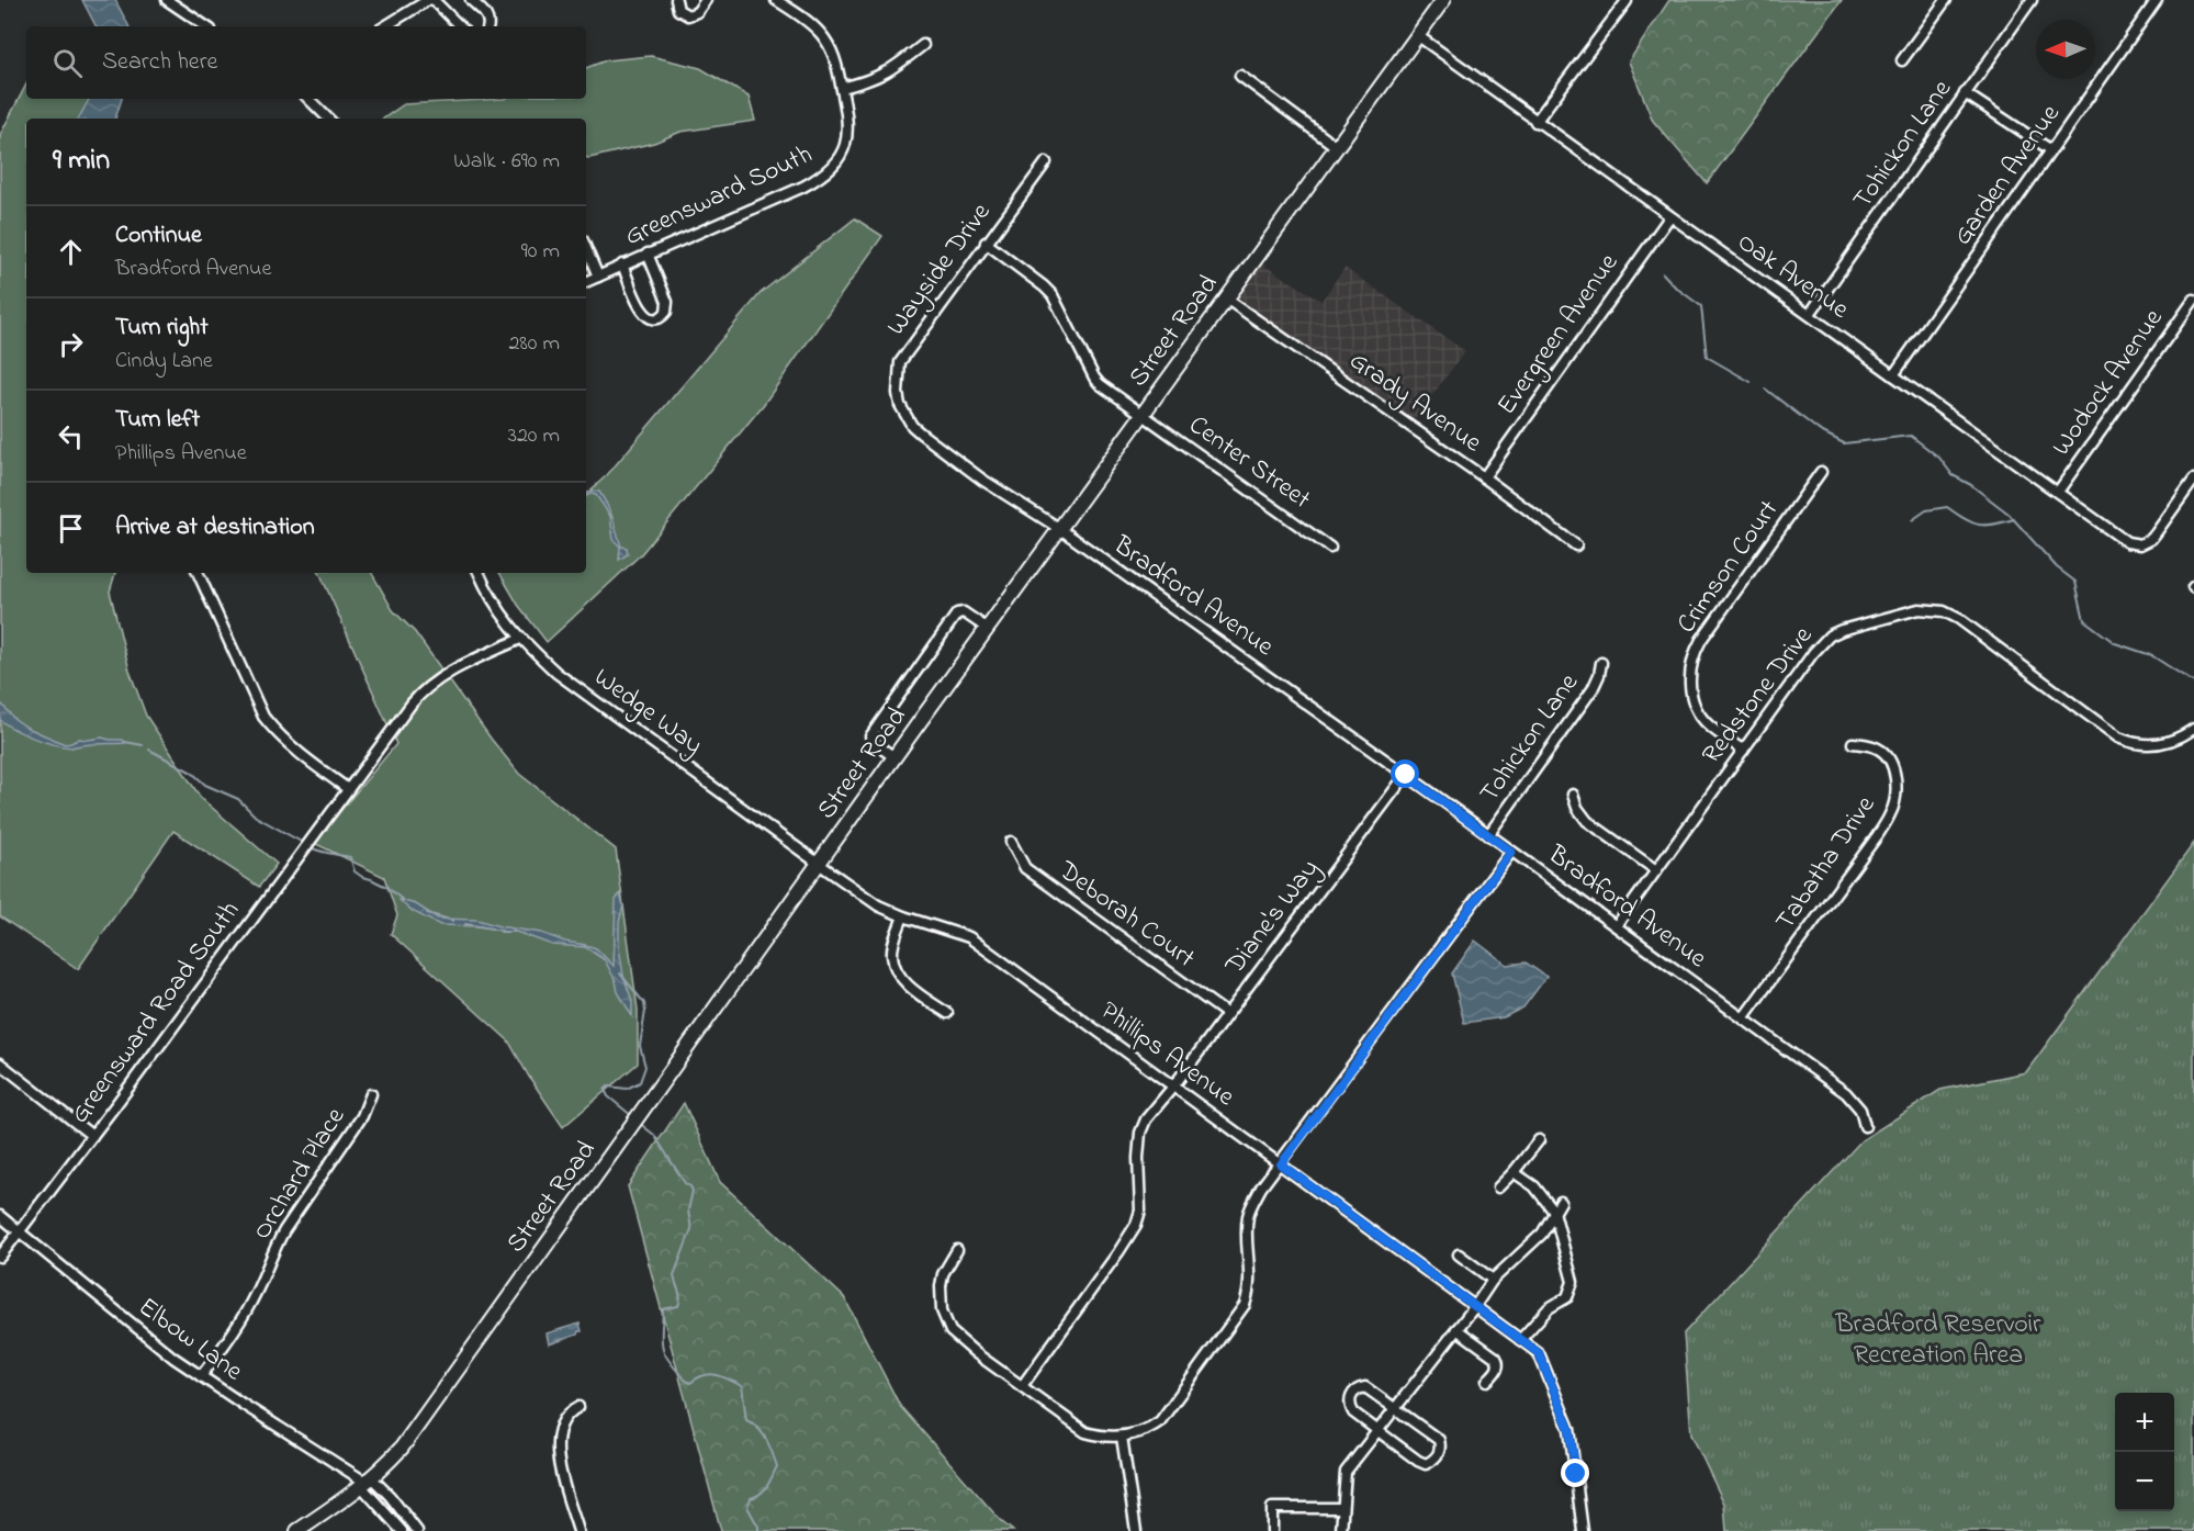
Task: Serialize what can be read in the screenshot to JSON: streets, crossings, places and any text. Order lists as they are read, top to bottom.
{
  "streets": {
    "main road": ["Street Road"],
    "street": [
      "Tohickon Lane",
      "Garden Avenue",
      "Greensward South",
      "Wayside Drive",
      "Oak Avenue",
      "Evergreen Avenue",
      "Wodock Avenue",
      "Grady Avenue",
      "Center Street",
      "Crimson Court",
      "Bradford Avenue",
      "Redstone Drive",
      "Wedge Way",
      "Tabatha Drive",
      "Deborah Court",
      "Diane's Way",
      "Greensward Road South",
      "Phillips Avenue",
      "Orchard Place",
      "Elbow Lane"
    ]
  },
  "crossings": [
    ["Tohickon Lane", "Oak Avenue"],
    ["Tohickon Lane", "Bradford Avenue"],
    ["Garden Avenue", "Oak Avenue"],
    ["Wayside Drive", "Street Road"],
    ["Wayside Drive", "Center Street"],
    ["Wayside Drive", "Bradford Avenue"],
    ["Oak Avenue", "Street Road"],
    ["Oak Avenue", "Evergreen Avenue"],
    ["Oak Avenue", "Wodock Avenue"],
    ["Street Road", "Grady Avenue"],
    ["Street Road", "Center Street"],
    ["Street Road", "Bradford Avenue"],
    ["Street Road", "Wedge Way"],
    ["Street Road", "Phillips Avenue"],
    ["Street Road", "Elbow Lane"],
    ["Evergreen Avenue", "Grady Avenue"],
    ["Crimson Court", "Redstone Drive"],
    ["Bradford Avenue", "Redstone Drive"],
    ["Bradford Avenue", "Tabatha Drive"],
    ["Bradford Avenue", "Diane's Way"],
    ["Wedge Way", "Greensward Road South"],
    ["Wedge Way", "Phillips Avenue"],
    ["Deborah Court", "Diane's Way"],
    ["Diane's Way", "Phillips Avenue"],
    ["Greensward Road South", "Elbow Lane"],
    ["Orchard Place", "Elbow Lane"]
  ],
  "parks": ["Bradford Reservoir Recreation Area"],
  "north": "left",
  "page": {
    "search": "Search here",
    "heading": ["9 min", "Walk · 690 m"],
    "list": [
      ["Continue", "Bradford Avenue", "90 m"],
      ["Turn right", "Cindy Lane", "280 m"],
      ["Turn left", "Phillips Avenue", "320 m"],
      "Arrive at destination"
    ],
    "map_buttons": ["+", "−"]
  }
}
